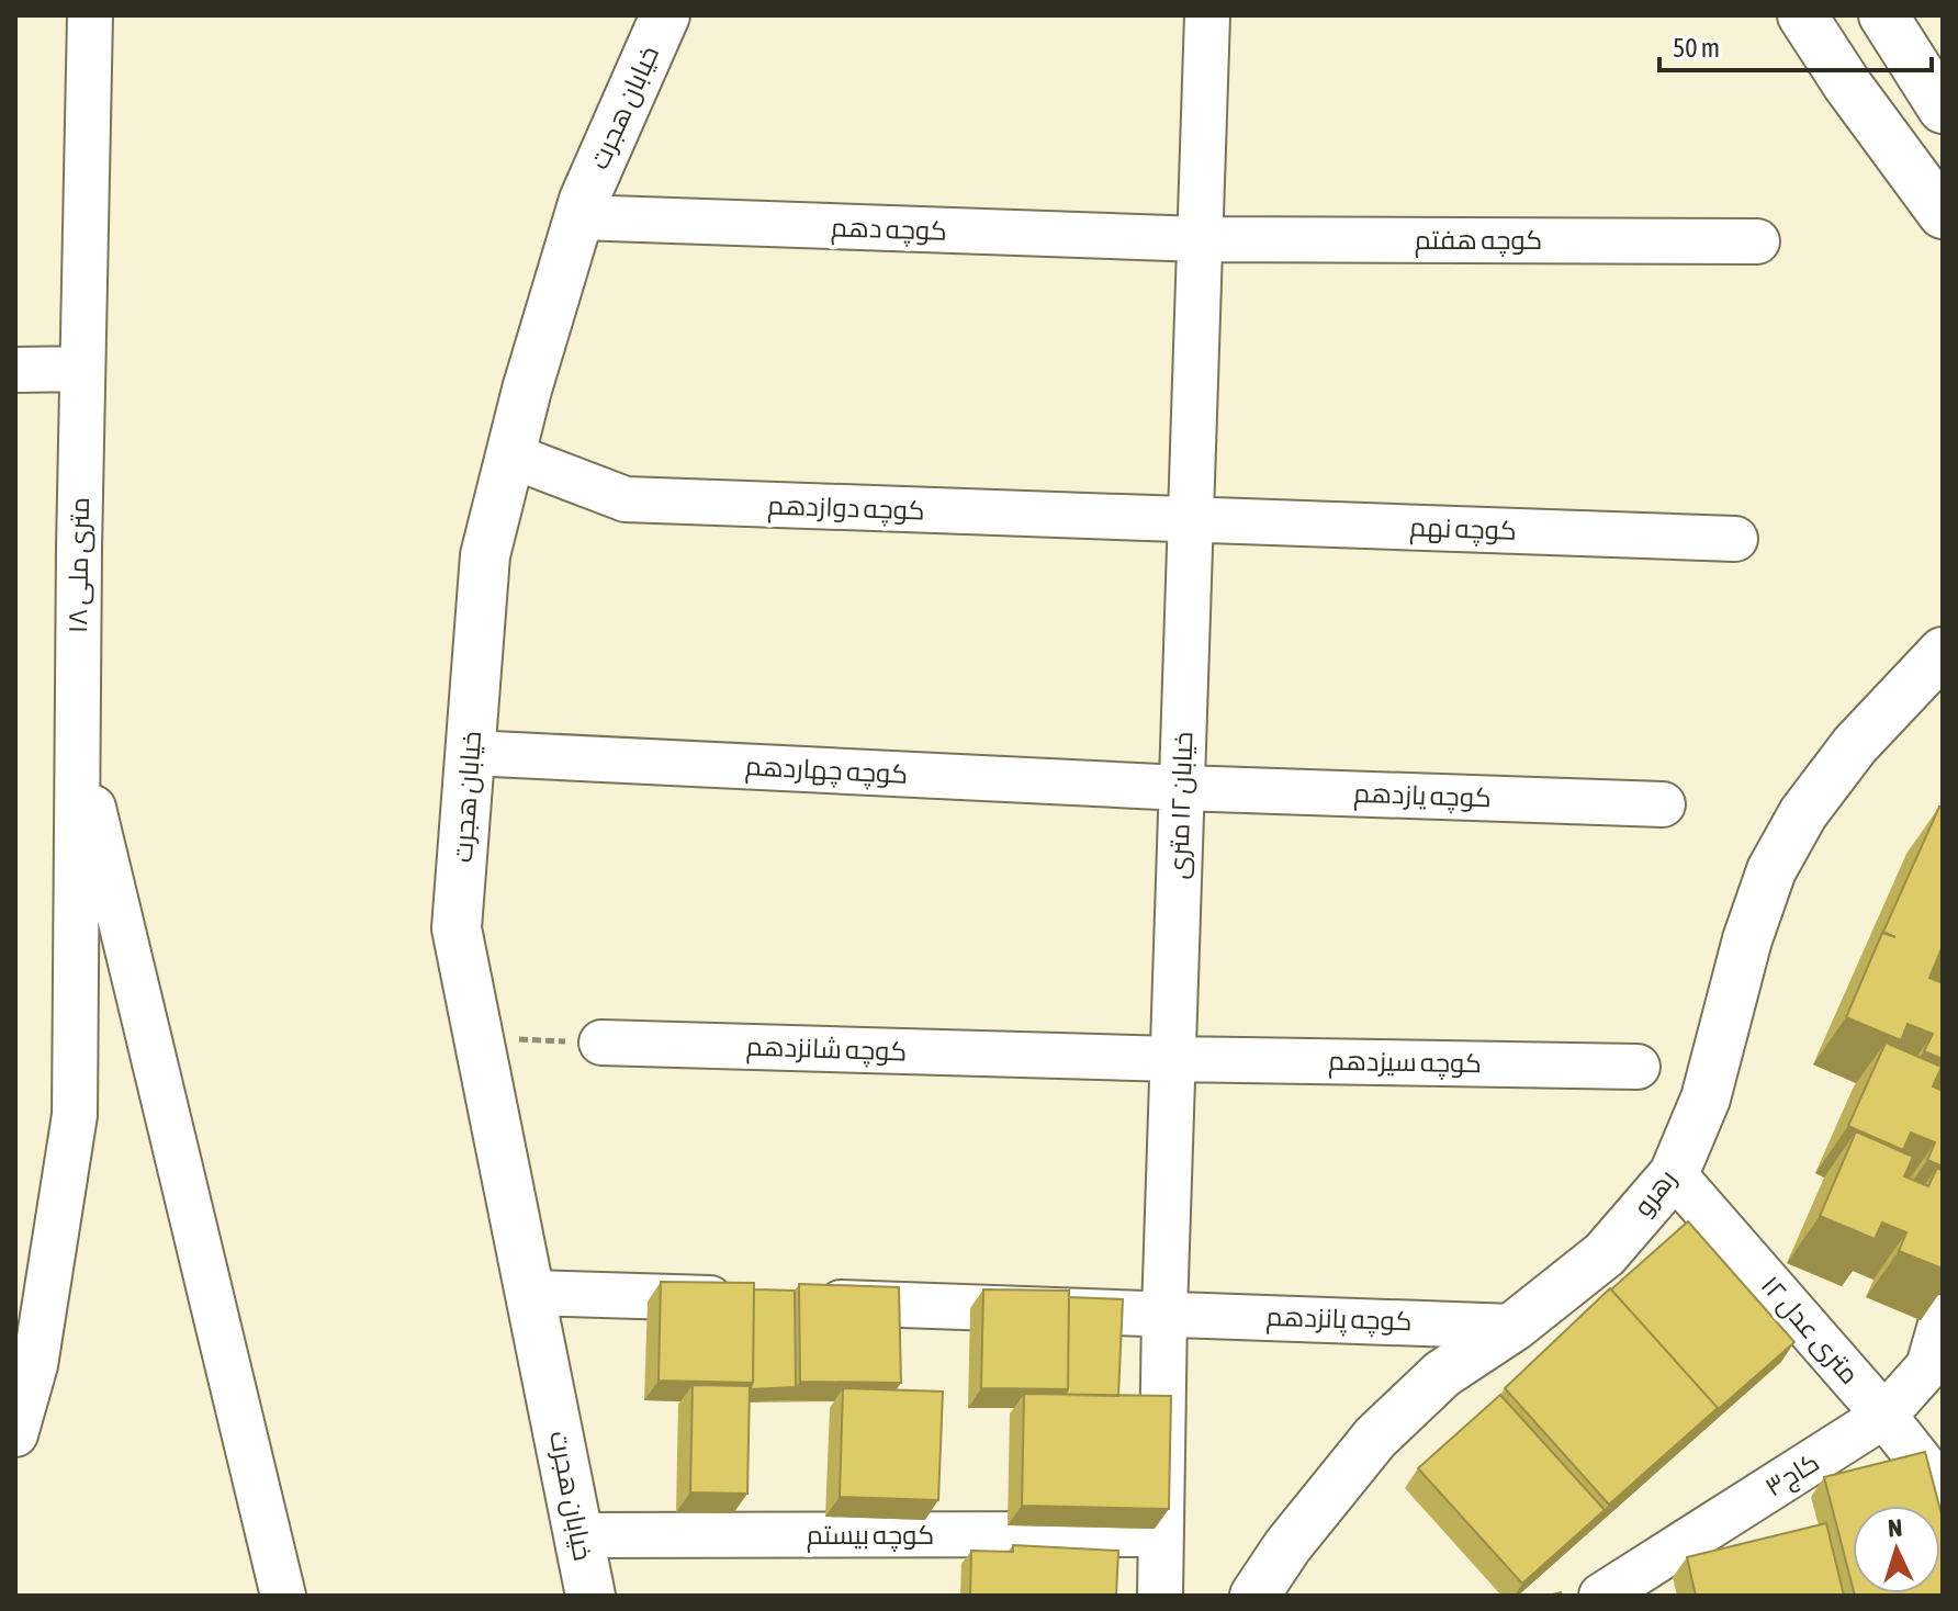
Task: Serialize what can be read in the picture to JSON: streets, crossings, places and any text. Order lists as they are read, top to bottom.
{
  "streets": {
    "street": [
      "خیابان هجرت",
      "کوچه دهم",
      "کوچه هفتم",
      "کوچه دوازدهم",
      "کوچه نهم",
      "۱۸ متری ملی",
      "کوچه چهاردهم",
      "کوچه یازدهم",
      "خیابان ۱۲ متری",
      "کوچه شانزدهم",
      "کوچه سیزدهم",
      "رهرو",
      "کوچه پانزدهم",
      "۱۲ متری عدل",
      "کاج۳",
      "کوچه بیستم"
    ]
  },
  "crossings": [
    ["خیابان هجرت", "کوچه دهم"],
    ["خیابان هجرت", "کوچه دوازدهم"],
    ["خیابان هجرت", "کوچه چهاردهم"],
    ["خیابان هجرت", "کوچه بیستم"],
    ["کوچه دهم", "کوچه هفتم"],
    ["کوچه دهم", "خیابان ۱۲ متری"],
    ["کوچه هفتم", "خیابان ۱۲ متری"],
    ["کوچه دوازدهم", "کوچه نهم"],
    ["کوچه دوازدهم", "خیابان ۱۲ متری"],
    ["کوچه نهم", "خیابان ۱۲ متری"],
    ["کوچه چهاردهم", "کوچه یازدهم"],
    ["کوچه چهاردهم", "خیابان ۱۲ متری"],
    ["کوچه یازدهم", "خیابان ۱۲ متری"],
    ["خیابان ۱۲ متری", "کوچه شانزدهم"],
    ["خیابان ۱۲ متری", "کوچه سیزدهم"],
    ["خیابان ۱۲ متری", "کوچه پانزدهم"],
    ["خیابان ۱۲ متری", "کوچه بیستم"],
    ["کوچه شانزدهم", "کوچه سیزدهم"],
    ["رهرو", "کوچه پانزدهم"],
    ["رهرو", "۱۲ متری عدل"],
    ["۱۲ متری عدل", "کاج۳"]
  ],
  "scale_bar": "50 m",
  "north": "top"
}
